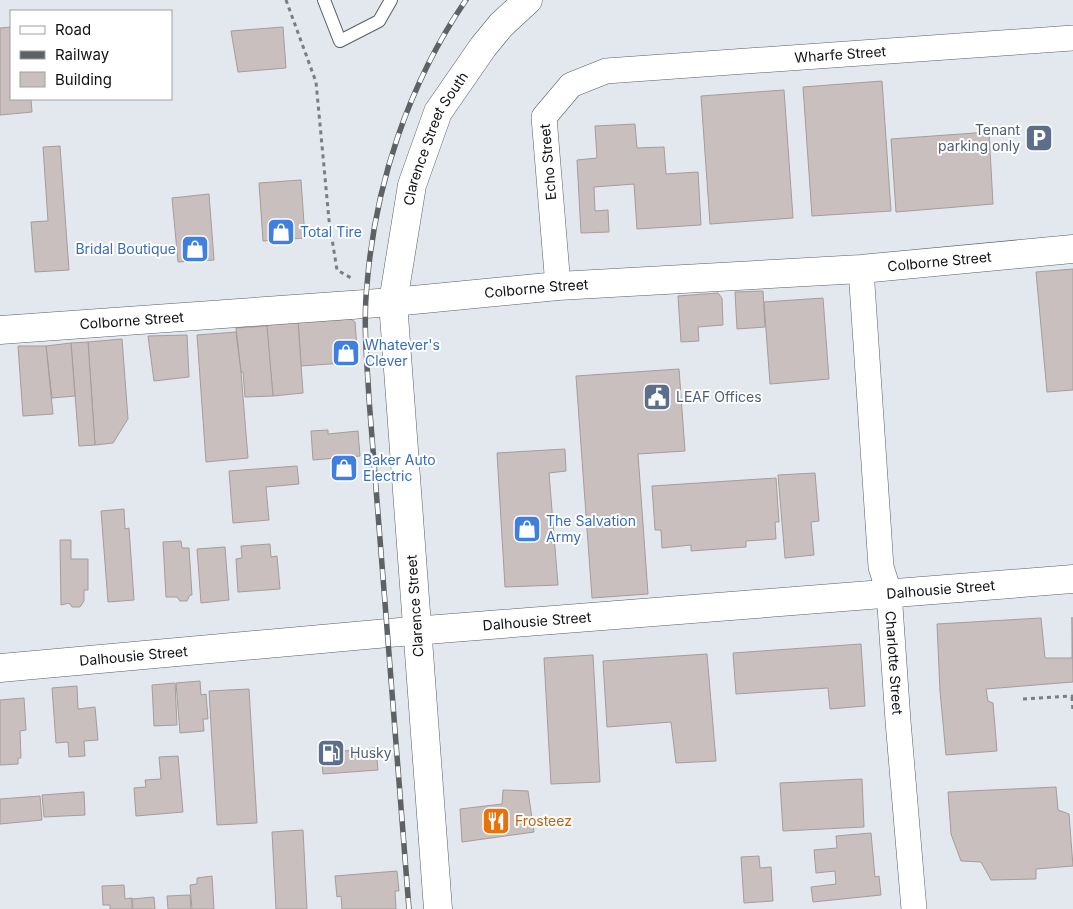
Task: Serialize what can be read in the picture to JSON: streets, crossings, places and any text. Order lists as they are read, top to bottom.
{
  "streets": {
    "main road": [
      "Clarence Street South",
      "Colborne Street",
      "Dalhousie Street",
      "Clarence Street"
    ],
    "street": ["Wharfe Street", "Echo Street", "Charlotte Street"]
  },
  "crossings": [
    ["Wharfe Street", "Echo Street"],
    ["Clarence Street South", "Colborne Street"],
    ["Clarence Street South", "Clarence Street"],
    ["Echo Street", "Colborne Street"],
    ["Colborne Street", "Clarence Street"],
    ["Colborne Street", "Charlotte Street"],
    ["Dalhousie Street", "Clarence Street"],
    ["Dalhousie Street", "Charlotte Street"]
  ],
  "places": {
    "parking": ["Tenant parking only"],
    "shop": [
      "Total Tire",
      "Bridal Boutique",
      "Whatever's Clever",
      "Baker Auto Electric",
      "The Salvation Army"
    ],
    "public building": ["LEAF Offices"],
    "fuel station": ["Husky"],
    "restaurant": ["Frosteez"]
  },
  "legend": ["Road", "Railway", "Building"]
}
